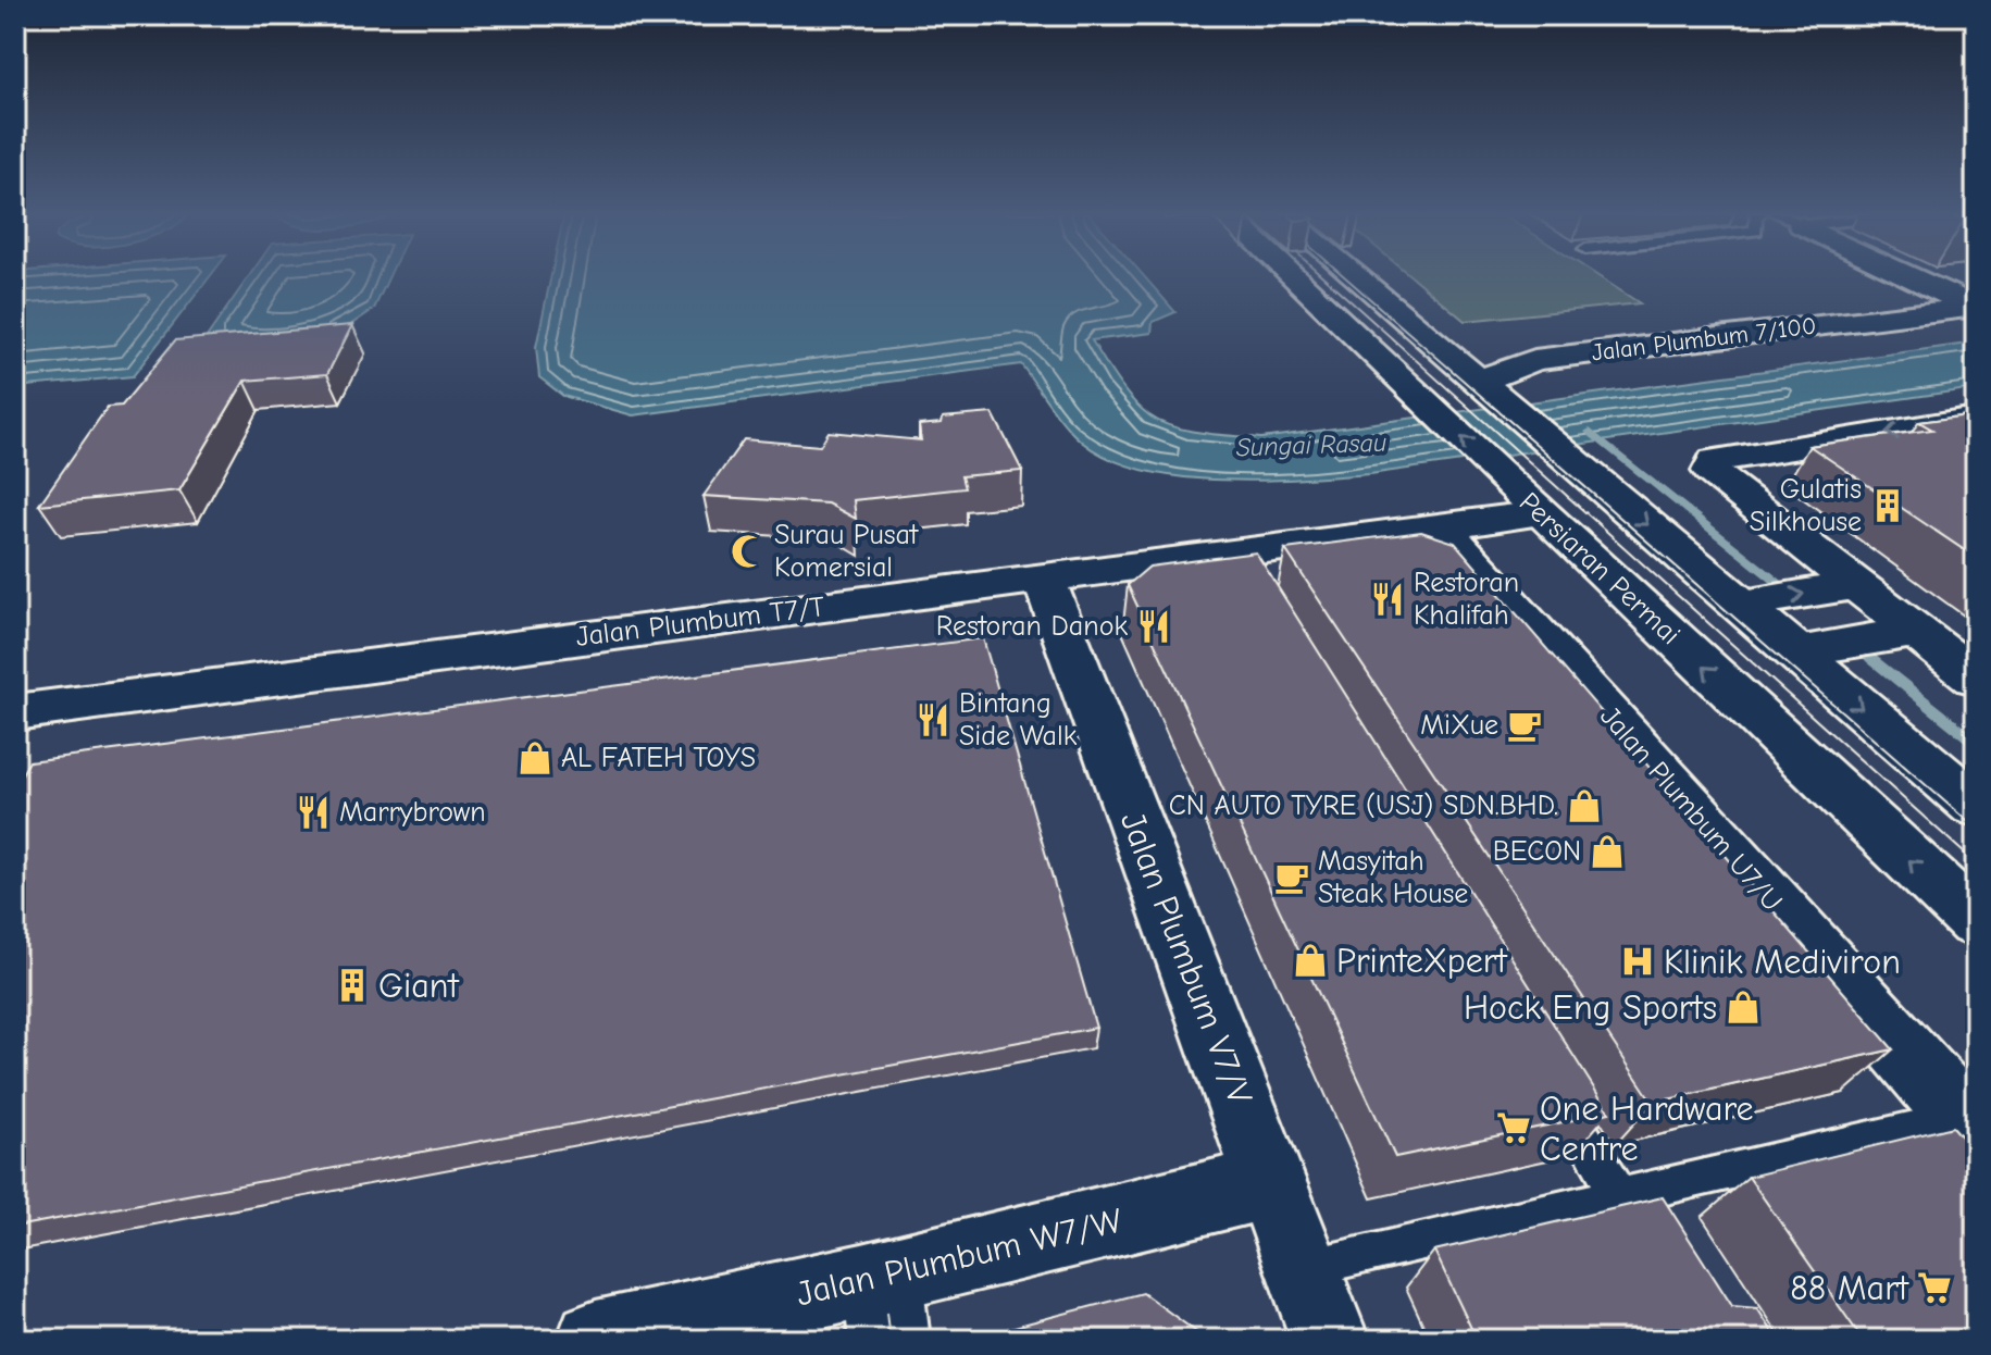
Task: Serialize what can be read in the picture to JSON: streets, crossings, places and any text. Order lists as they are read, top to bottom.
{
  "streets": {
    "street": [
      "Jalan Plumbum 7/100",
      "Persiaran Permai",
      "Jalan Plumbum T7/T",
      "Jalan Plumbum U7/U",
      "Jalan Plumbum V7/V",
      "Jalan Plumbum W7/W"
    ]
  },
  "crossings": [
    ["Persiaran Permai", "Jalan Plumbum T7/T"],
    ["Jalan Plumbum T7/T", "Jalan Plumbum U7/U"],
    ["Jalan Plumbum T7/T", "Jalan Plumbum V7/V"],
    ["Jalan Plumbum V7/V", "Jalan Plumbum W7/W"]
  ],
  "water": ["Sungai Rasau"],
  "places": {
    "building": ["Gulatis Silkhouse", "Giant"],
    "mosque": ["Surau Pusat Komersial"],
    "restaurant": [
      "Restoran Khalifah",
      "Restoran Danok",
      "Bintang Side Walk",
      "Marrybrown"
    ],
    "cafe": ["MiXue", "Masyitah Steak House"],
    "shop": [
      "AL FATEH TOYS",
      "CN AUTO TYRE (USJ) SDN.BHD.",
      "BECON",
      "PrinteXpert",
      "Hock Eng Sports"
    ],
    "hospital": ["Klinik Mediviron"],
    "supermarket": ["One Hardware Centre", "88 Mart"]
  }
}
